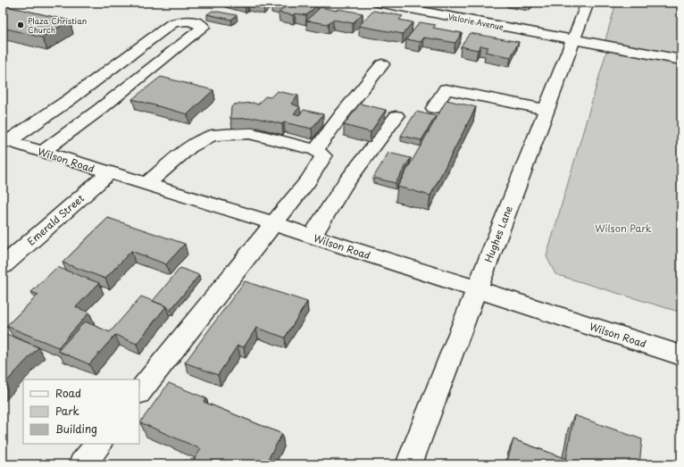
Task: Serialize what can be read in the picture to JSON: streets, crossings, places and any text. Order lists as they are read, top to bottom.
{
  "streets": {
    "street": [
      "Valorie Avenue",
      "Wilson Road",
      "Emerald Street",
      "Hughes Lane"
    ]
  },
  "crossings": [
    ["Valorie Avenue", "Hughes Lane"],
    ["Wilson Road", "Emerald Street"],
    ["Wilson Road", "Hughes Lane"]
  ],
  "parks": ["Wilson Park"],
  "places": ["Plaza Christian Church"],
  "legend": ["Road", "Park", "Building"]
}
